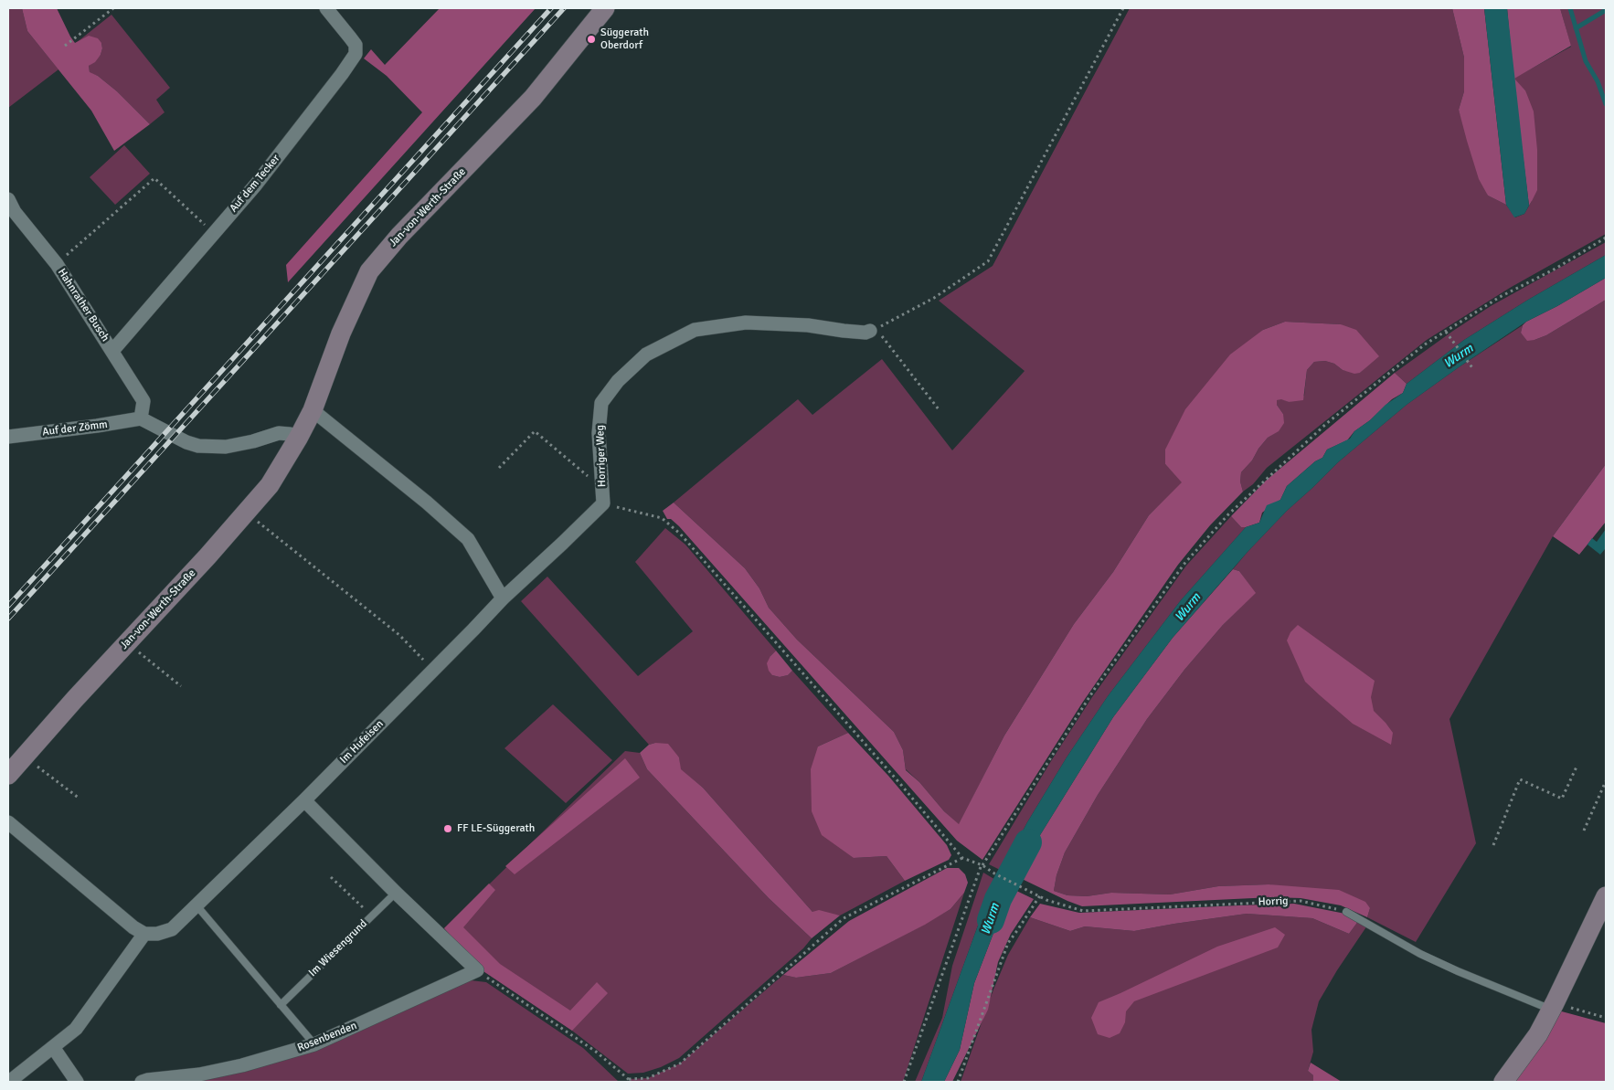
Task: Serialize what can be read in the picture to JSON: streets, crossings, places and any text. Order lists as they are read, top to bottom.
{
  "streets": {
    "main road": ["Jan-von-Werth-Straße"],
    "street": [
      "Auf dem Tecker",
      "Hahnrather Busch",
      "Auf der Zömm",
      "Horriger Weg",
      "Im Hufeisen",
      "Rosenbenden"
    ],
    "lane": ["Im Wiesengrund"],
    "path": ["Horrig"]
  },
  "crossings": [
    ["Auf dem Tecker", "Hahnrather Busch"],
    ["Hahnrather Busch", "Auf der Zömm"],
    ["Horriger Weg", "Im Hufeisen"]
  ],
  "water": ["Wurm"],
  "places": ["Süggerath Oberdorf", "FF LE-Süggerath"]
}
